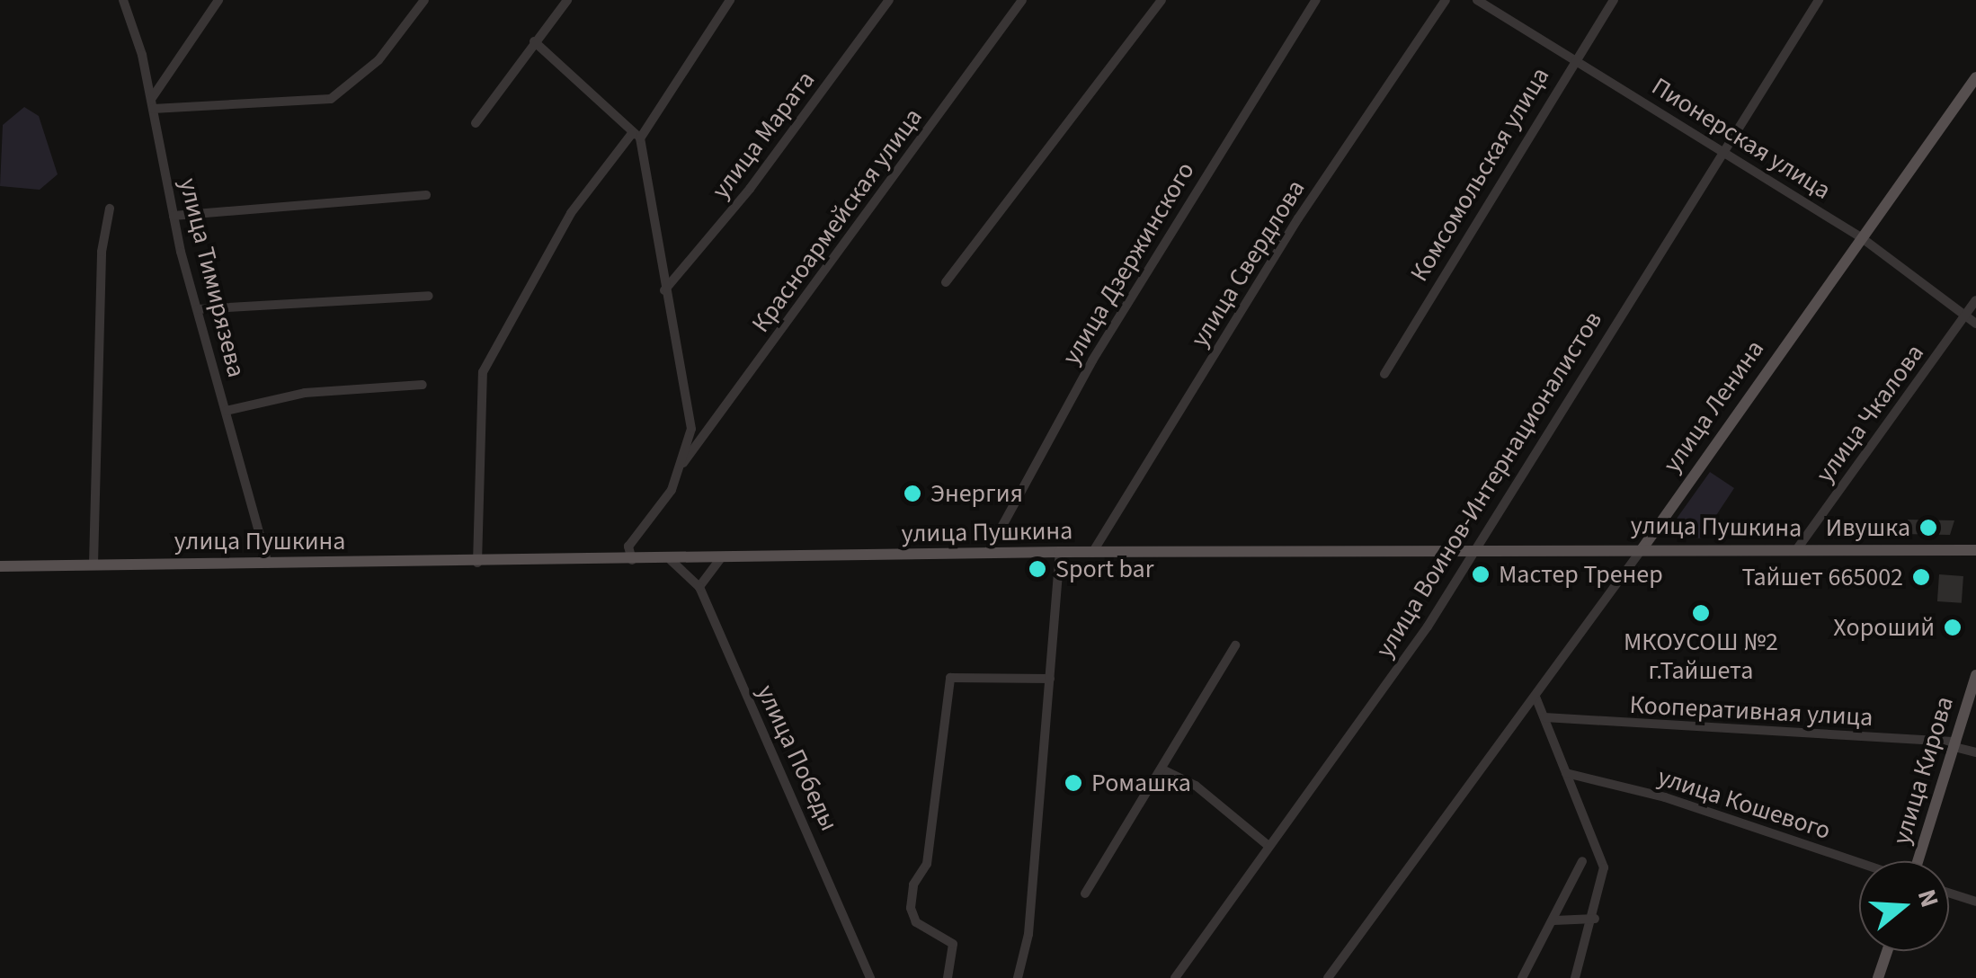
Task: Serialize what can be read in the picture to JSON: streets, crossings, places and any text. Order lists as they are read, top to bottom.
{
  "streets": {
    "main road": ["улица Ленина", "улица Пушкина", "улица Кирова"],
    "street": [
      "улица Марата",
      "Пионерская улица",
      "Комсомольская улица",
      "Красноармейская улица",
      "улица Дзержинского",
      "улица Свердлова",
      "улица Тимирязева",
      "улица Чкалова",
      "улица Воинов-Интернационалистов",
      "Кооперативная улица",
      "улица Победы",
      "улица Кошевого"
    ]
  },
  "crossings": [
    ["Пионерская улица", "Комсомольская улица"],
    ["Пионерская улица", "улица Ленина"],
    ["Пионерская улица", "улица Чкалова"],
    ["Пионерская улица", "улица Воинов-Интернационалистов"],
    ["Красноармейская улица", "улица Пушкина"],
    ["улица Дзержинского", "улица Пушкина"],
    ["улица Свердлова", "улица Пушкина"],
    ["улица Тимирязева", "улица Пушкина"],
    ["улица Ленина", "улица Пушкина"],
    ["улица Чкалова", "улица Пушкина"],
    ["улица Воинов-Интернационалистов", "улица Пушкина"],
    ["Кооперативная улица", "улица Кирова"]
  ],
  "places": [
    "Энергия",
    "Ивушка",
    "Sport bar",
    "Мастер Тренер",
    "Тайшет 665002",
    "МКОУСОШ №2 г.Тайшета",
    "Хороший",
    "Ромашка"
  ],
  "north": "right"
}
